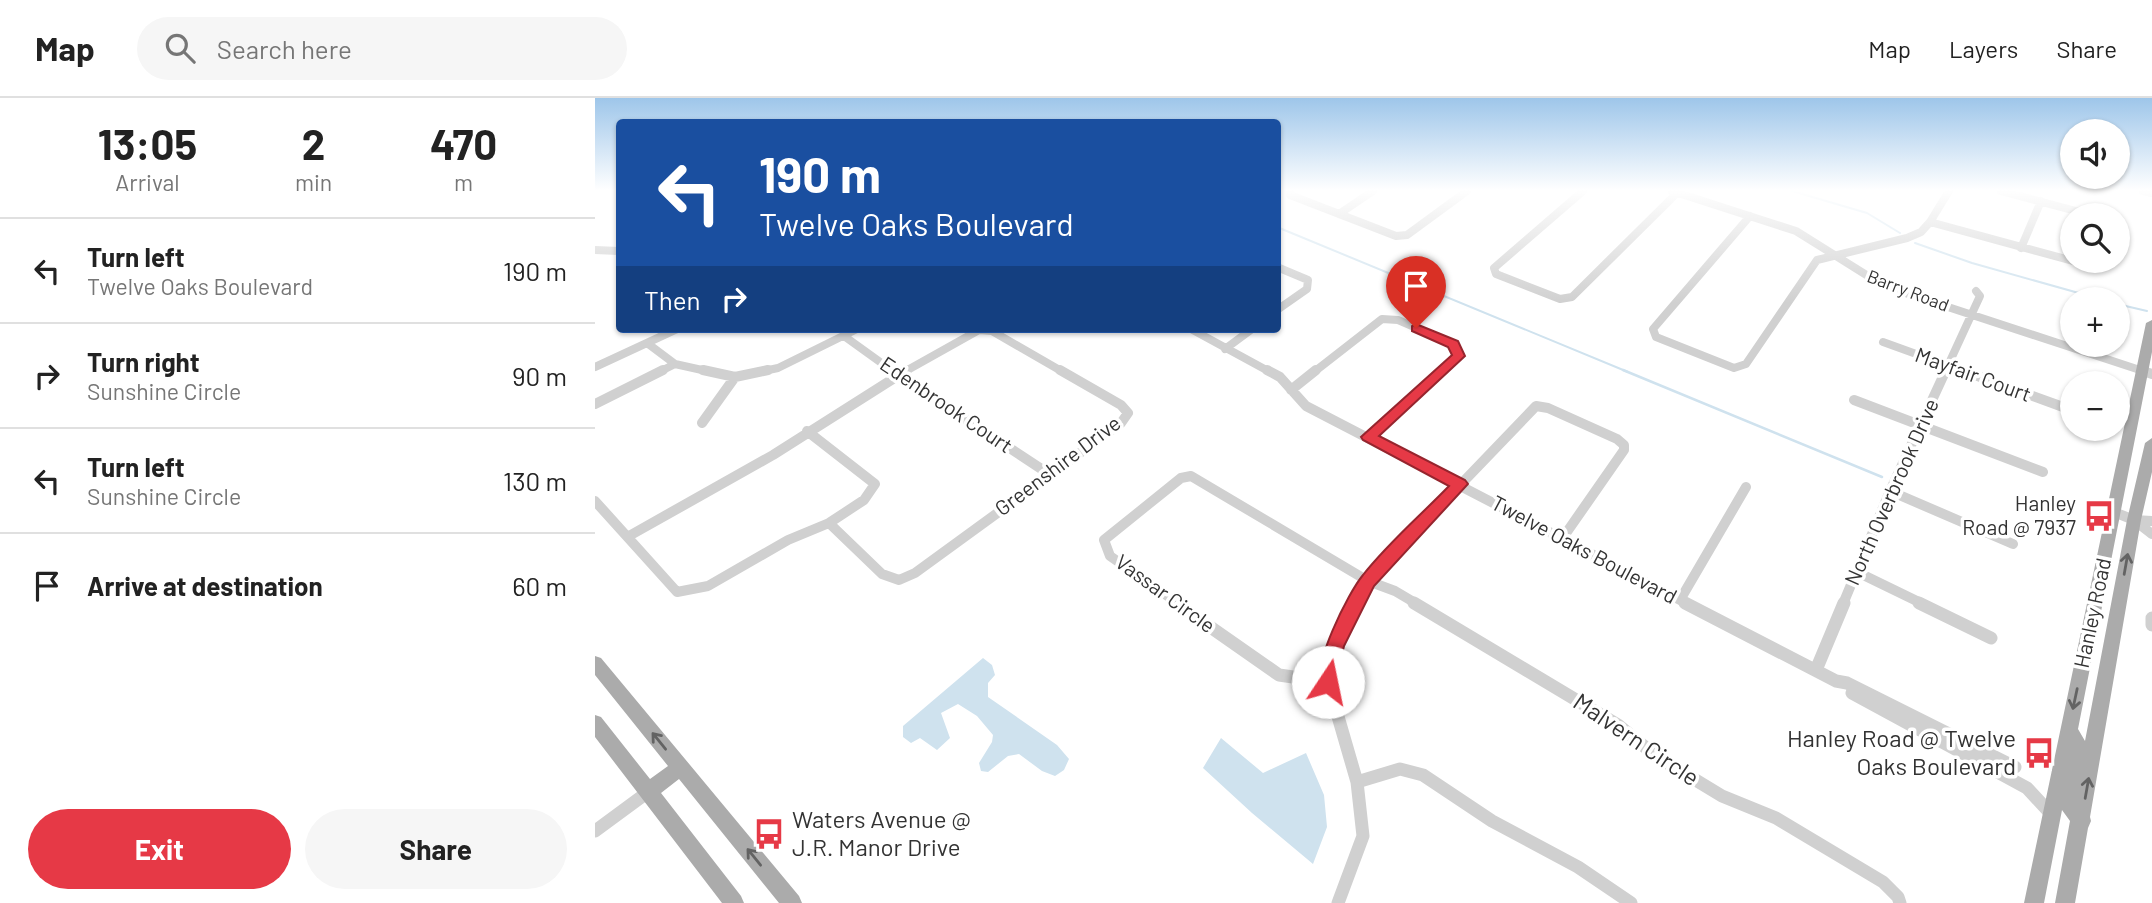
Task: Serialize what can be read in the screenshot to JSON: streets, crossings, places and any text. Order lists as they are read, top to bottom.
{
  "streets": {
    "main road": ["Hanley Road"],
    "street": [
      "Barry Road",
      "Mayfair Court",
      "Edenbrook Court",
      "Greenshire Drive",
      "North Overbrook Drive",
      "Twelve Oaks Boulevard",
      "Vassar Circle",
      "Malvern Circle"
    ]
  },
  "crossings": [
    ["Barry Road", "North Overbrook Drive"],
    ["Barry Road", "Hanley Road"],
    ["Mayfair Court", "North Overbrook Drive"],
    ["Edenbrook Court", "Greenshire Drive"],
    ["North Overbrook Drive", "Twelve Oaks Boulevard"],
    ["Twelve Oaks Boulevard", "Hanley Road"],
    ["Vassar Circle", "Malvern Circle"]
  ],
  "places": {
    "bus stop": ["Hanley Road @ 7937", "Hanley Road @ Twelve Oaks Boulevard", "Waters Avenue @ J.R. Manor Drive"]
  },
  "page": {
    "header": "Map",
    "search": "Search here",
    "nav": ["Map", "Layers", "Share"],
    "eta": [
      "13:05",
      "Arrival",
      "2",
      "min",
      "470",
      "m"
    ],
    "map_buttons": ["+", "−"],
    "turn": ["190 m", "Twelve Oaks Boulevard"],
    "list": [
      {
        "name": "Turn left",
        "note": "Twelve Oaks Boulevard",
        "value": "190 m"
      },
      {
        "name": "Turn right",
        "note": "Sunshine Circle",
        "value": "90 m"
      },
      {
        "name": "Turn left",
        "note": "Sunshine Circle",
        "value": "130 m"
      },
      {
        "name": "Arrive at destination",
        "value": "60 m"
      }
    ],
    "then": "Then",
    "buttons": ["Exit", "Share"]
  }
}
